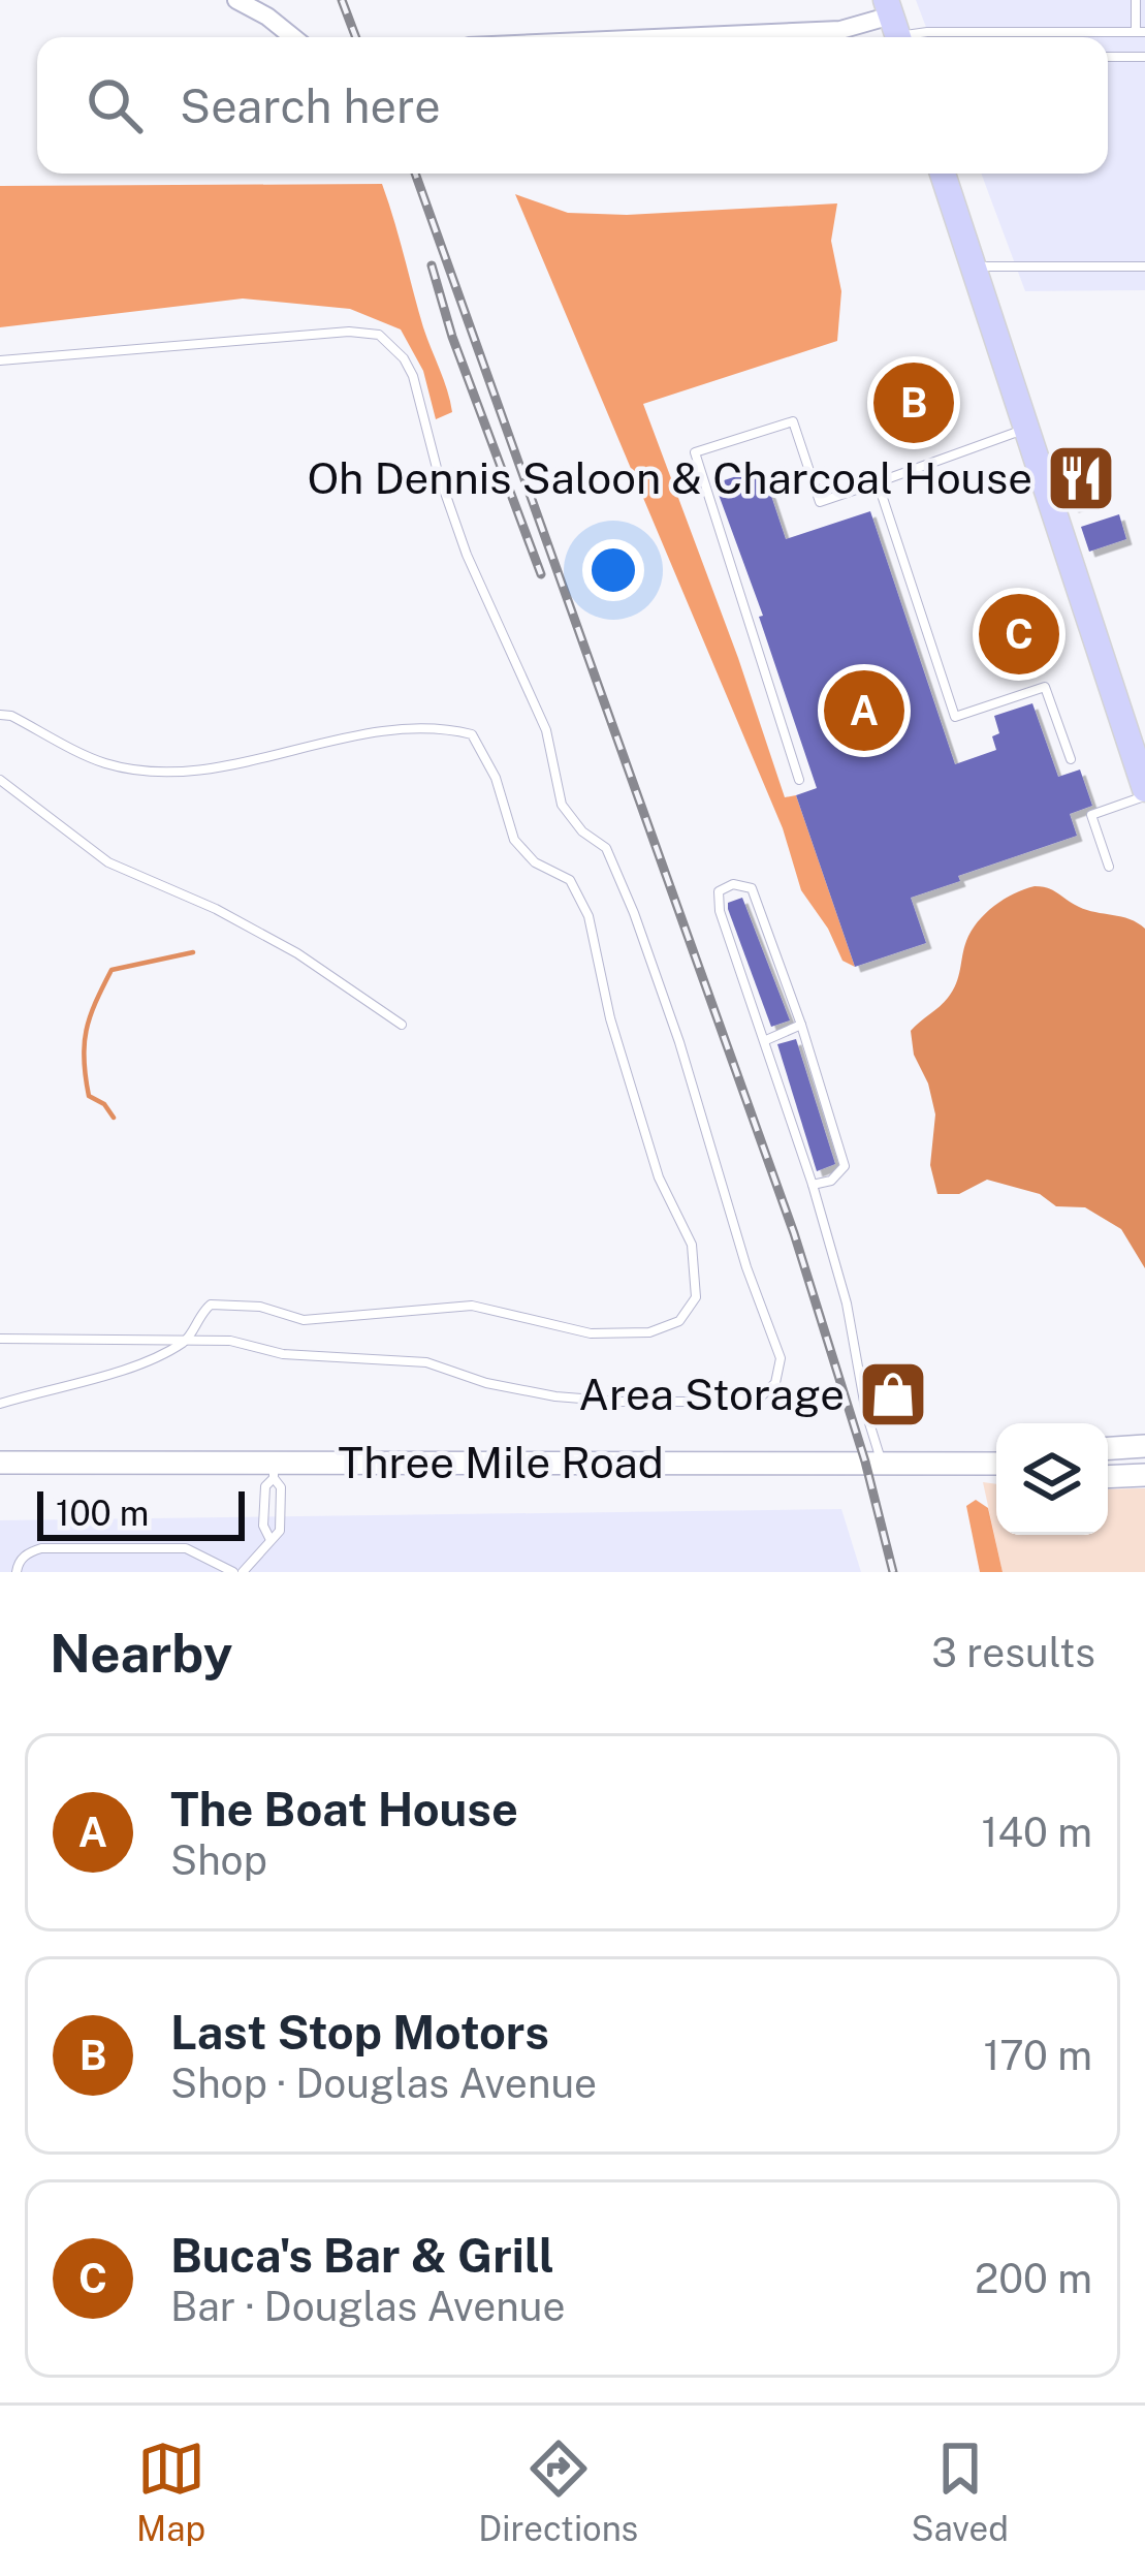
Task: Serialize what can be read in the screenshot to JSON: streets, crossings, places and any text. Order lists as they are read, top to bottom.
{
  "streets": {
    "street": ["Three Mile Road"]
  },
  "places": {
    "restaurant": ["Oh Dennis Saloon & Charcoal House"],
    "shop": ["Area Storage"]
  },
  "scale_bar": "100 m",
  "page": {
    "search": "Search here",
    "pins": ["B", "C", "A"],
    "scale": "100 m",
    "heading": ["Nearby", "3 results"],
    "list": [
      {
        "mark": "A",
        "name": "The Boat House",
        "note": "Shop",
        "value": "140 m"
      },
      {
        "mark": "B",
        "name": "Last Stop Motors",
        "note": "Shop · Douglas Avenue",
        "value": "170 m"
      },
      {
        "mark": "C",
        "name": "Buca's Bar & Grill",
        "note": "Bar · Douglas Avenue",
        "value": "200 m"
      }
    ],
    "nav": ["Map", "Directions", "Saved"]
  }
}
